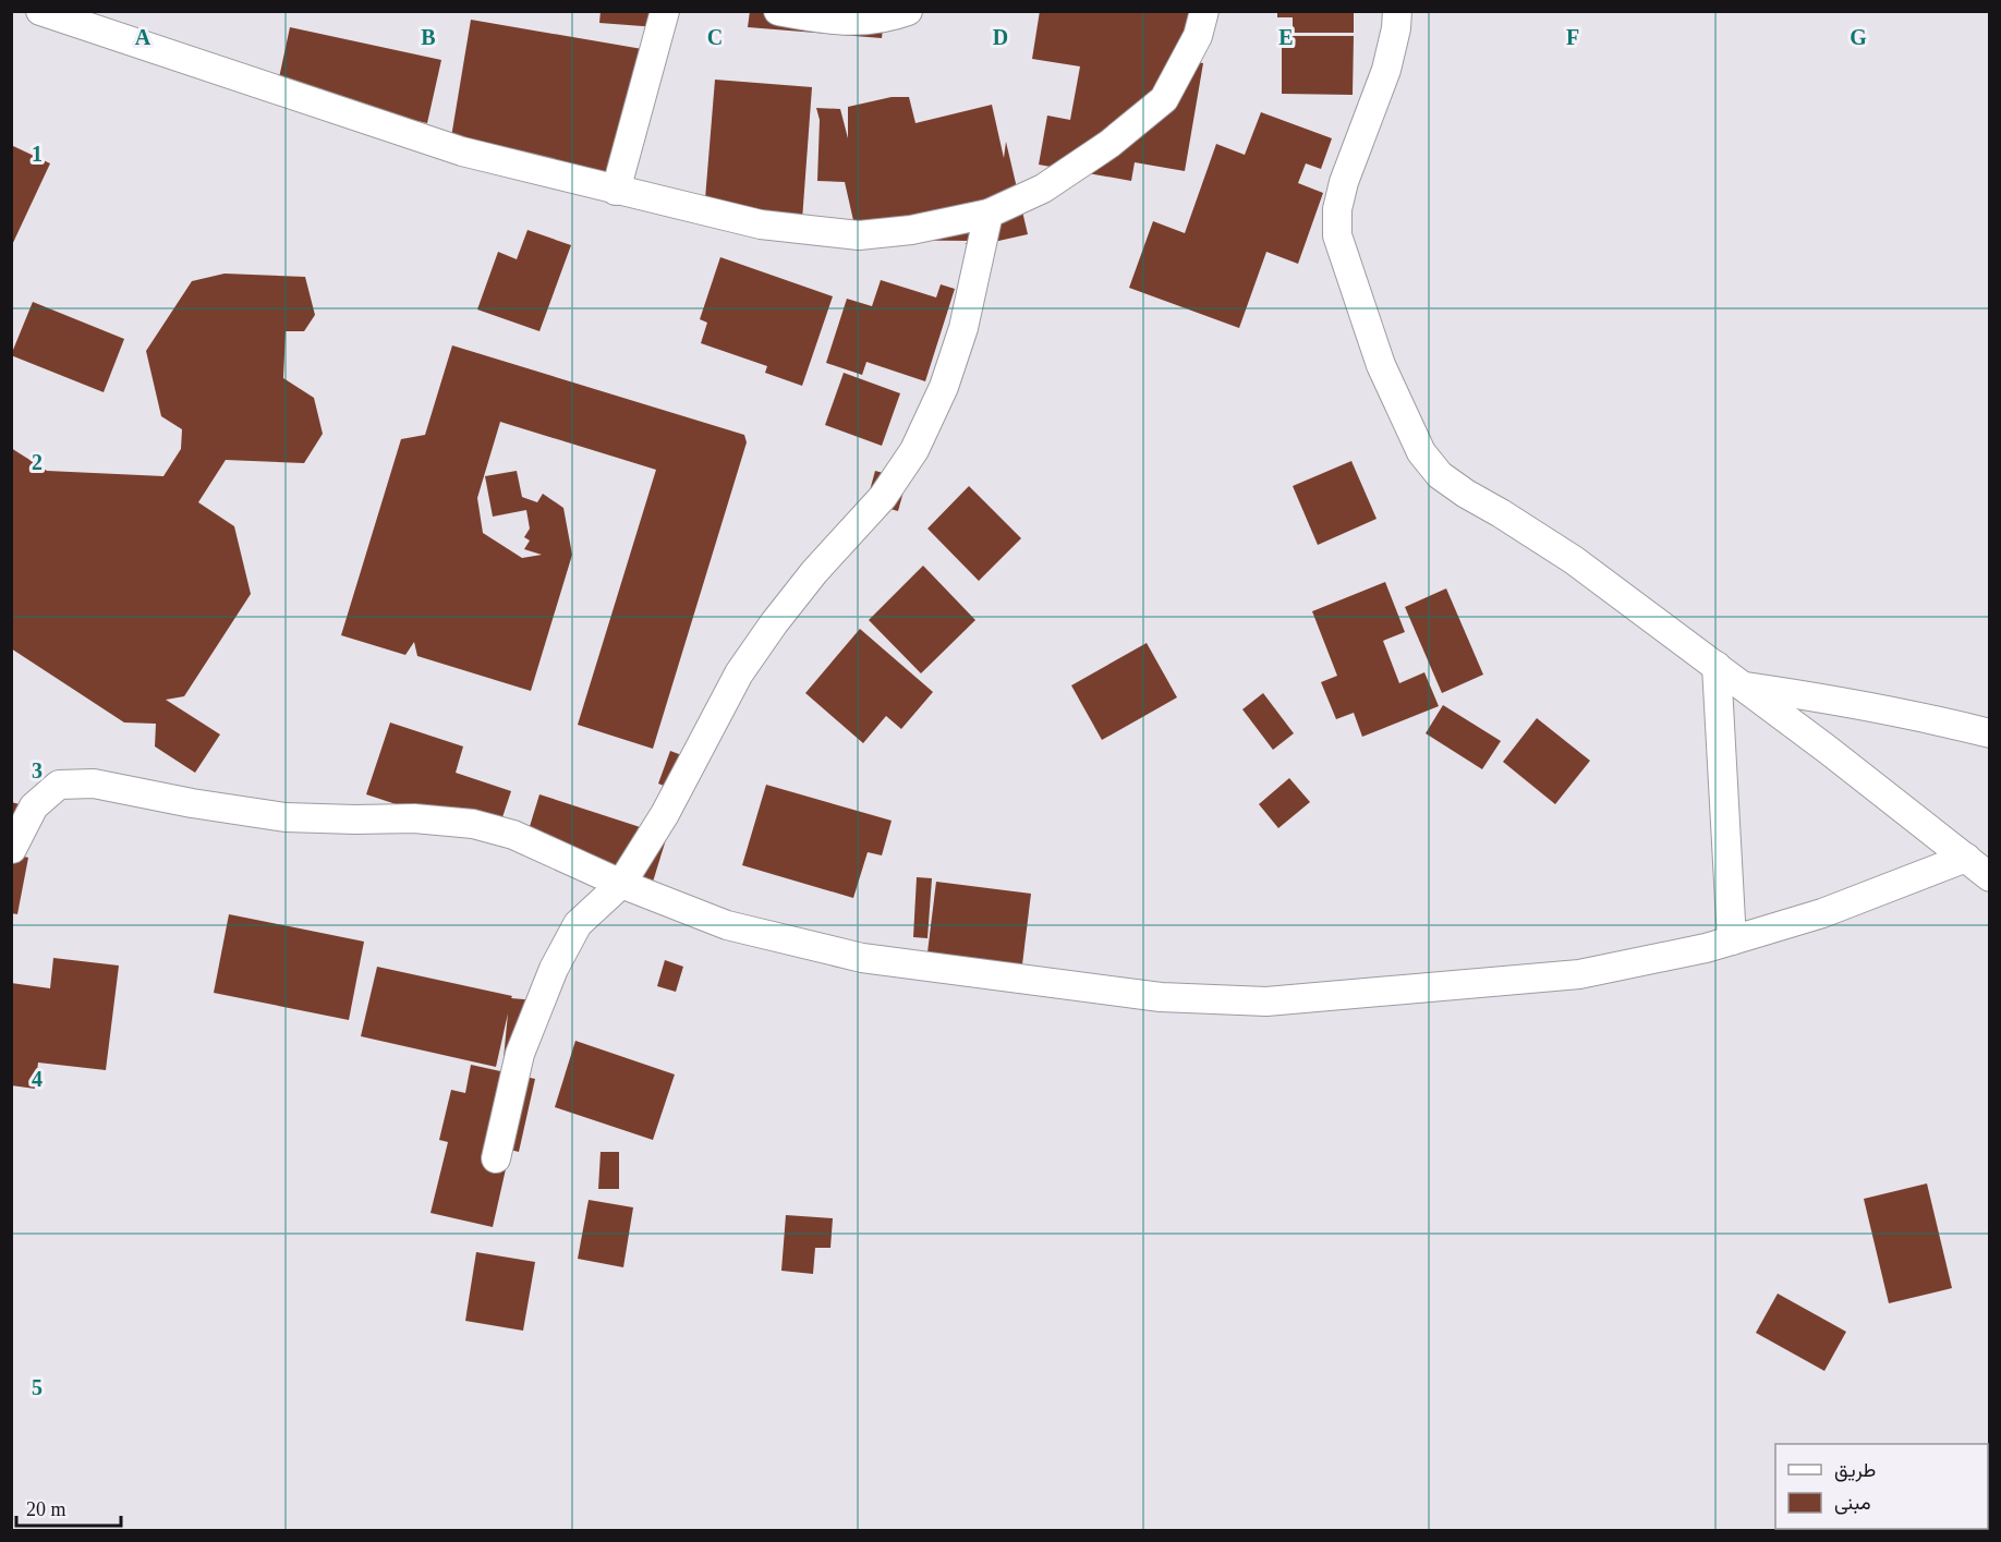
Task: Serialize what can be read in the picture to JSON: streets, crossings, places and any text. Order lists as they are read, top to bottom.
{
  "legend": ["طريق", "مبنى"],
  "scale_bar": "20 m",
  "grid": {
    "columns": [
      "A",
      "B",
      "C",
      "D",
      "E",
      "F",
      "G"
    ],
    "rows": [
      "1",
      "2",
      "3",
      "4",
      "5"
    ]
  }
}
